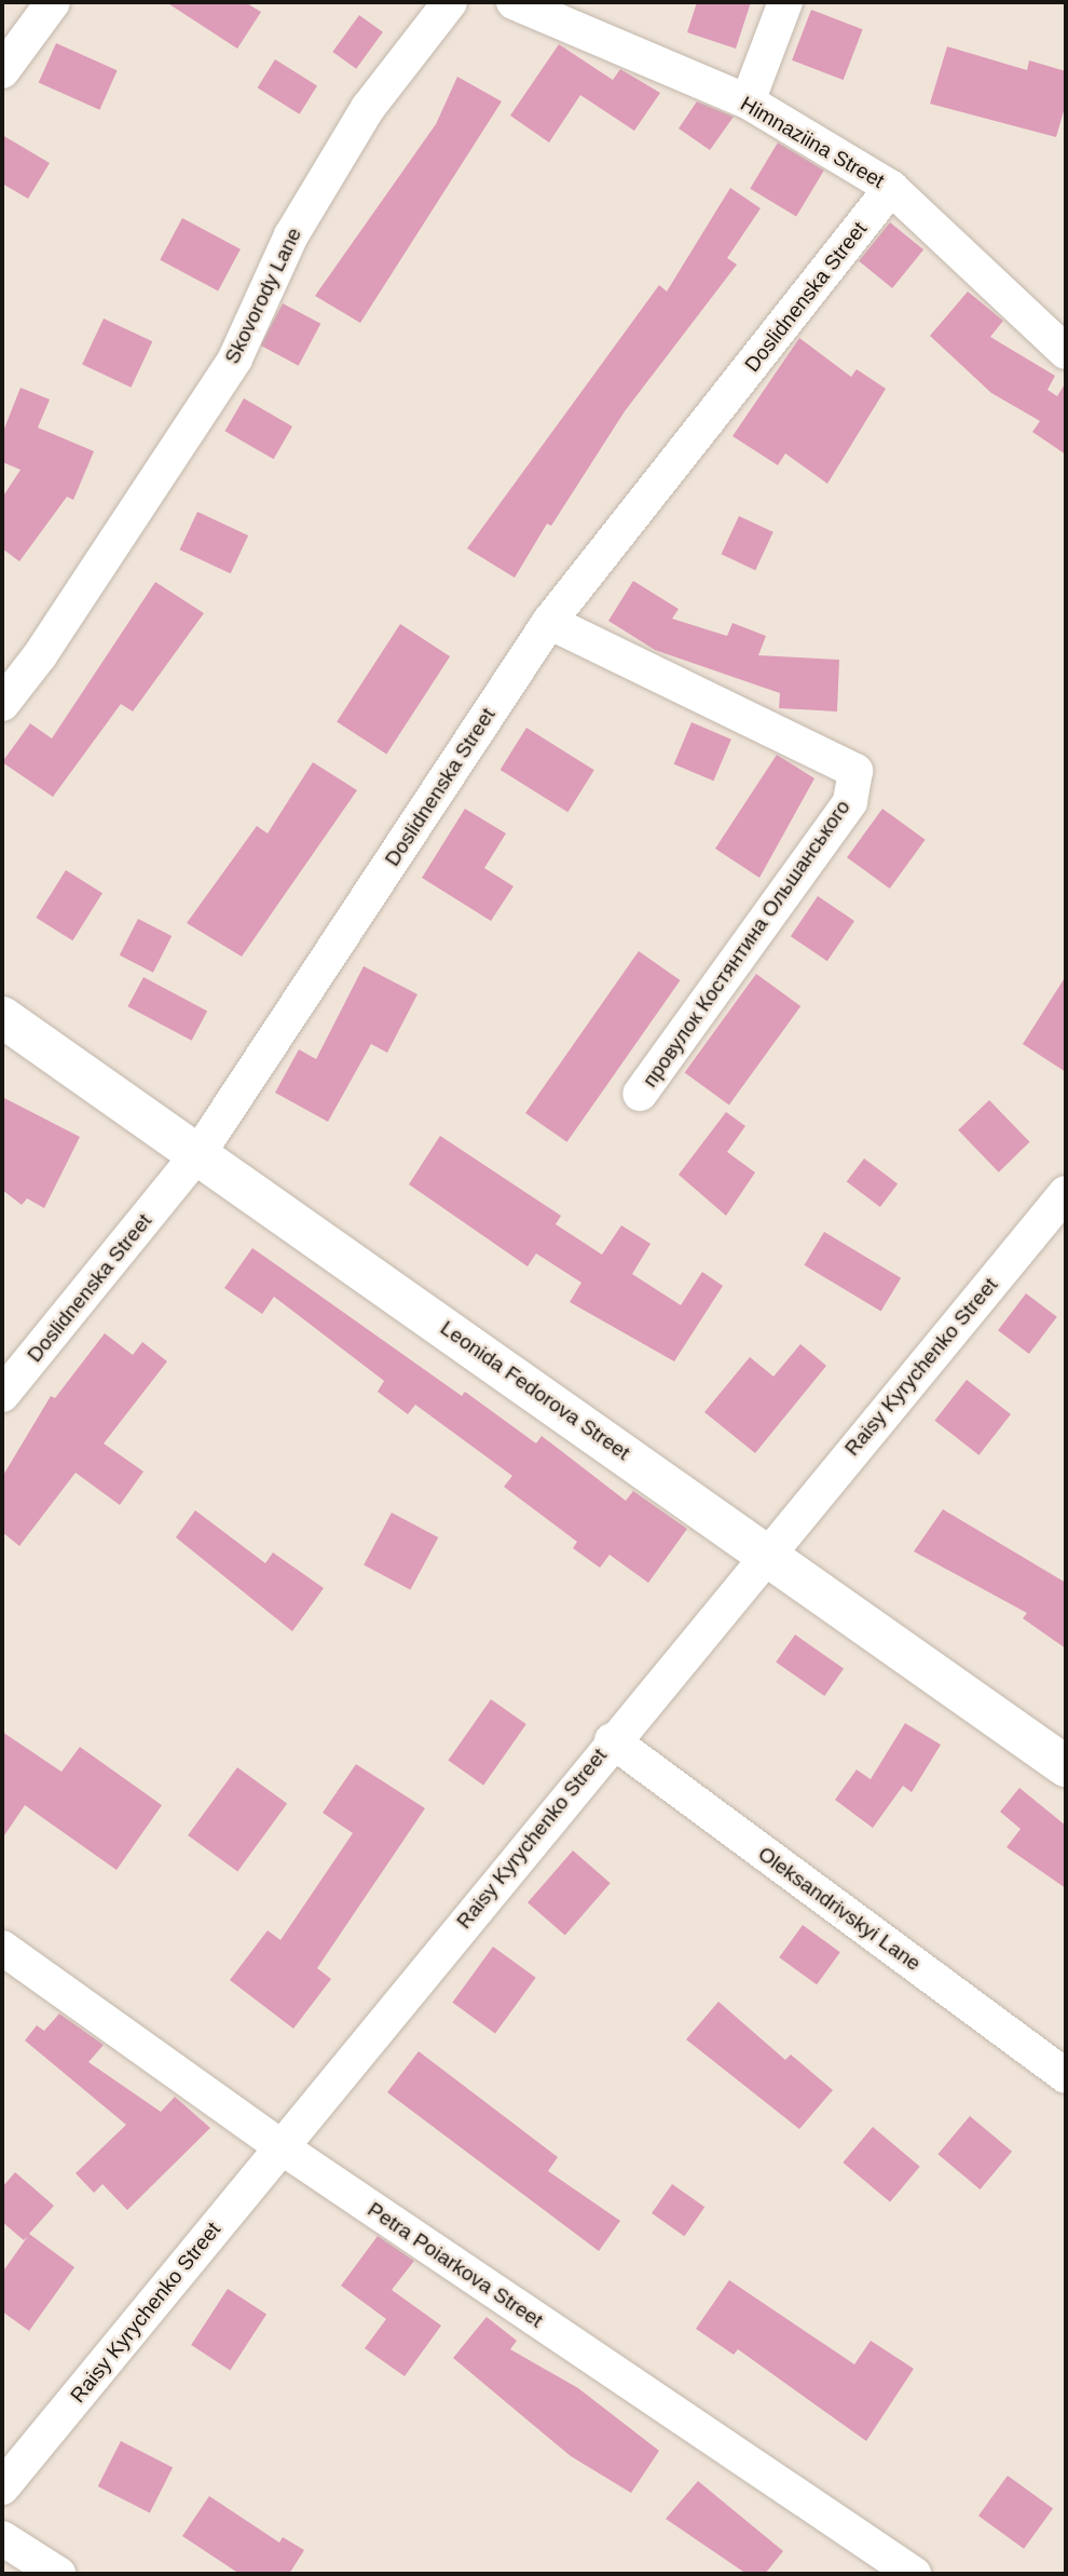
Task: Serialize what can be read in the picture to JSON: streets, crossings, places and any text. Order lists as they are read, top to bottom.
{
  "streets": {
    "street": [
      "Himnaziina Street",
      "Skovorody Lane",
      "Doslidnenska Street",
      "провулок Костянтина Ольшанського",
      "Raisy Kyrychenko Street",
      "Leonida Fedorova Street",
      "Oleksandrivskyi Lane",
      "Petra Poiarkova Street"
    ]
  },
  "crossings": [
    ["Himnaziina Street", "Doslidnenska Street"],
    ["Doslidnenska Street", "провулок Костянтина Ольшанського"],
    ["Doslidnenska Street", "Leonida Fedorova Street"],
    ["Raisy Kyrychenko Street", "Leonida Fedorova Street"],
    ["Raisy Kyrychenko Street", "Oleksandrivskyi Lane"],
    ["Raisy Kyrychenko Street", "Petra Poiarkova Street"]
  ]
}
